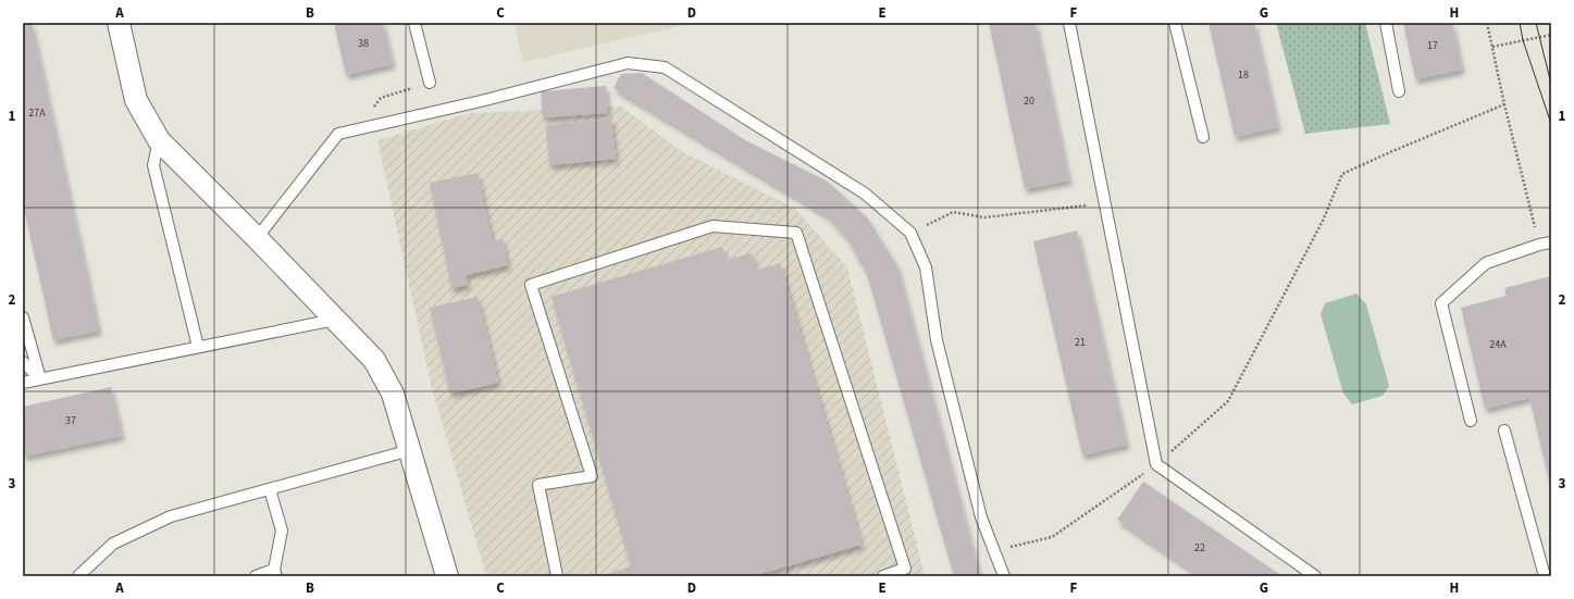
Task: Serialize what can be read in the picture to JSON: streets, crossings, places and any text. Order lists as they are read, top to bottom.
{
  "house_numbers": [
    "38",
    "17",
    "18",
    "20",
    "27А",
    "21",
    "24А",
    "37",
    "22"
  ],
  "grid": {
    "columns": [
      "A",
      "B",
      "C",
      "D",
      "E",
      "F",
      "G",
      "H"
    ],
    "rows": ["1", "2", "3"]
  }
}
